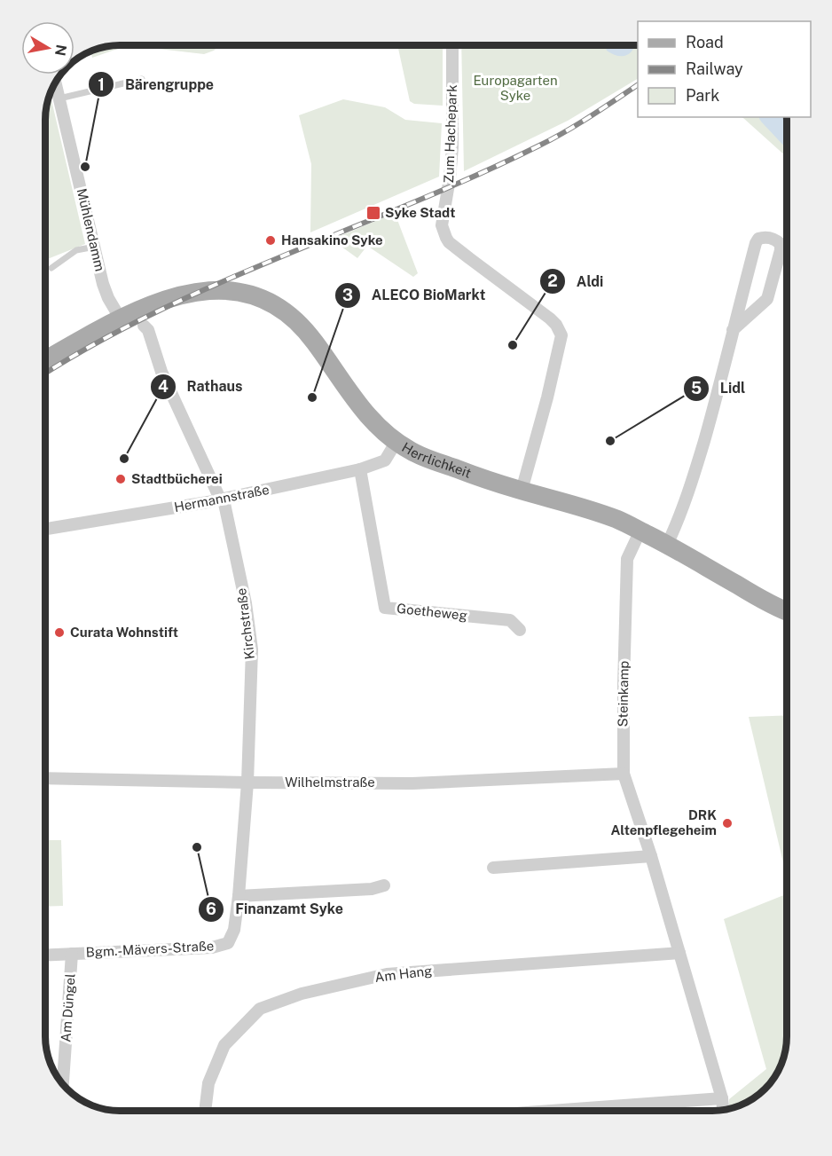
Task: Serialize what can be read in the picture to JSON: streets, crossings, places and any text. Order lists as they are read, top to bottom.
{
  "streets": {
    "main road": ["Herrlichkeit"],
    "street": [
      "Zum Hachepark",
      "Mühlendamm",
      "Hermannstraße",
      "Goetheweg",
      "Kirchstraße",
      "Steinkamp",
      "Wilhelmstraße",
      "Bgm.-Mävers-Straße",
      "Am Hang",
      "Am Düngel"
    ]
  },
  "crossings": [
    ["Zum Hachepark", "Herrlichkeit"],
    ["Mühlendamm", "Herrlichkeit"],
    ["Herrlichkeit", "Hermannstraße"],
    ["Herrlichkeit", "Steinkamp"],
    ["Hermannstraße", "Goetheweg"],
    ["Hermannstraße", "Kirchstraße"],
    ["Kirchstraße", "Wilhelmstraße"],
    ["Kirchstraße", "Bgm.-Mävers-Straße"],
    ["Steinkamp", "Wilhelmstraße"],
    ["Steinkamp", "Am Hang"],
    ["Wilhelmstraße", "Bgm.-Mävers-Straße"],
    ["Bgm.-Mävers-Straße", "Am Düngel"]
  ],
  "parks": ["Europagarten Syke"],
  "places": {
    "other": [
      "Bärengruppe",
      "Hansakino Syke",
      "Aldi",
      "ALECO BioMarkt",
      "Lidl",
      "Rathaus",
      "Stadtbücherei",
      "Curata Wohnstift",
      "DRK Altenpflegeheim",
      "Finanzamt Syke"
    ],
    "transit": ["Syke Stadt"]
  },
  "legend": ["Road", "Railway", "Park"],
  "north": "right"
}
